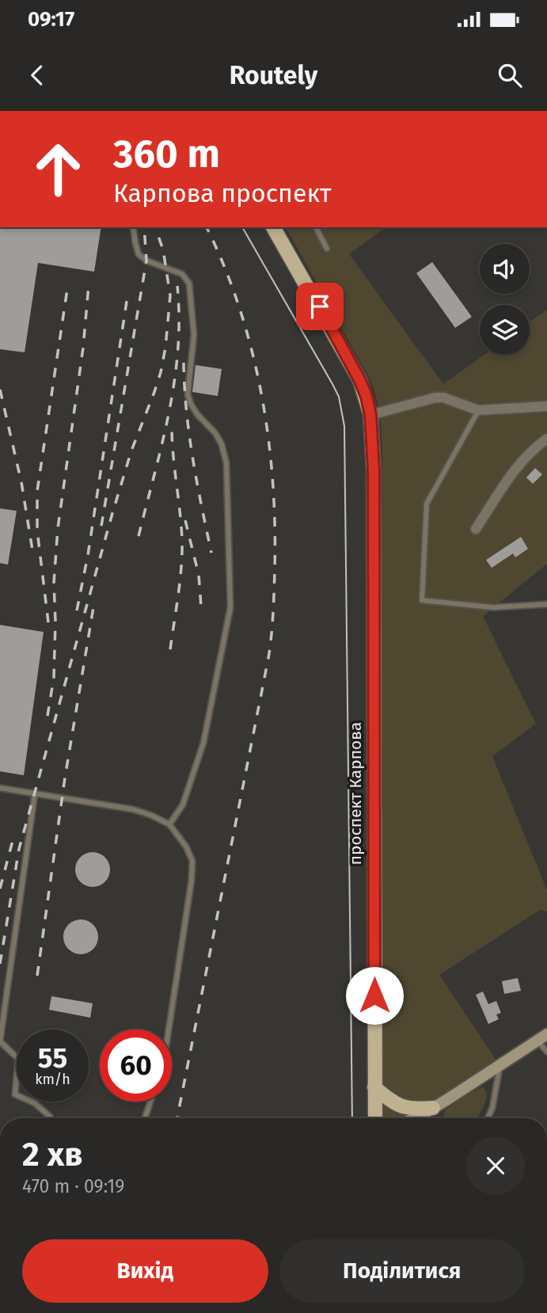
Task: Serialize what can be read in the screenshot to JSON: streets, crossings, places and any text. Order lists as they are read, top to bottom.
{
  "streets": {
    "main road": ["проспект Карпова"]
  },
  "page": {
    "status": "09:17",
    "header": "Routely",
    "turn": ["360 m", "Карпова проспект"],
    "speed": "55 km/h",
    "limit": "60",
    "heading": ["2 хв", "470 m · 09:19"],
    "buttons": ["Вихід", "Поділитися"]
  }
}
